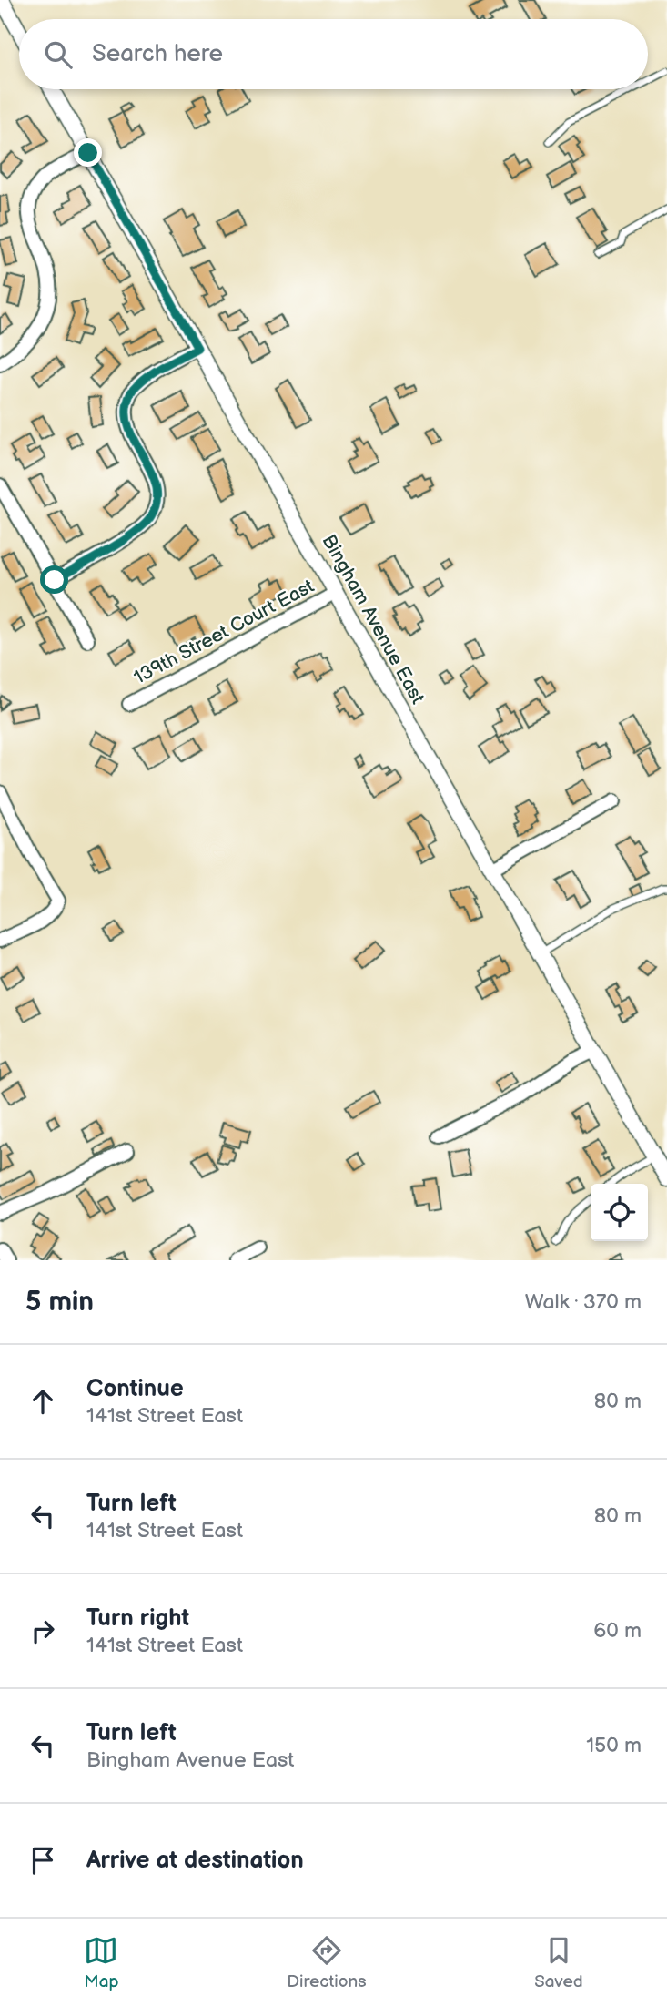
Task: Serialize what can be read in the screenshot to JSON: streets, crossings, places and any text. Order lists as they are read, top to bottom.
{
  "streets": {
    "street": ["Bingham Avenue East", "139th Street Court East"]
  },
  "crossings": [
    ["Bingham Avenue East", "139th Street Court East"]
  ],
  "page": {
    "search": "Search here",
    "heading": ["5 min", "Walk · 370 m"],
    "list": [
      ["Continue", "141st Street East", "80 m"],
      ["Turn left", "141st Street East", "80 m"],
      ["Turn right", "141st Street East", "60 m"],
      ["Turn left", "Bingham Avenue East", "150 m"],
      "Arrive at destination"
    ],
    "nav": ["Map", "Directions", "Saved"]
  }
}
